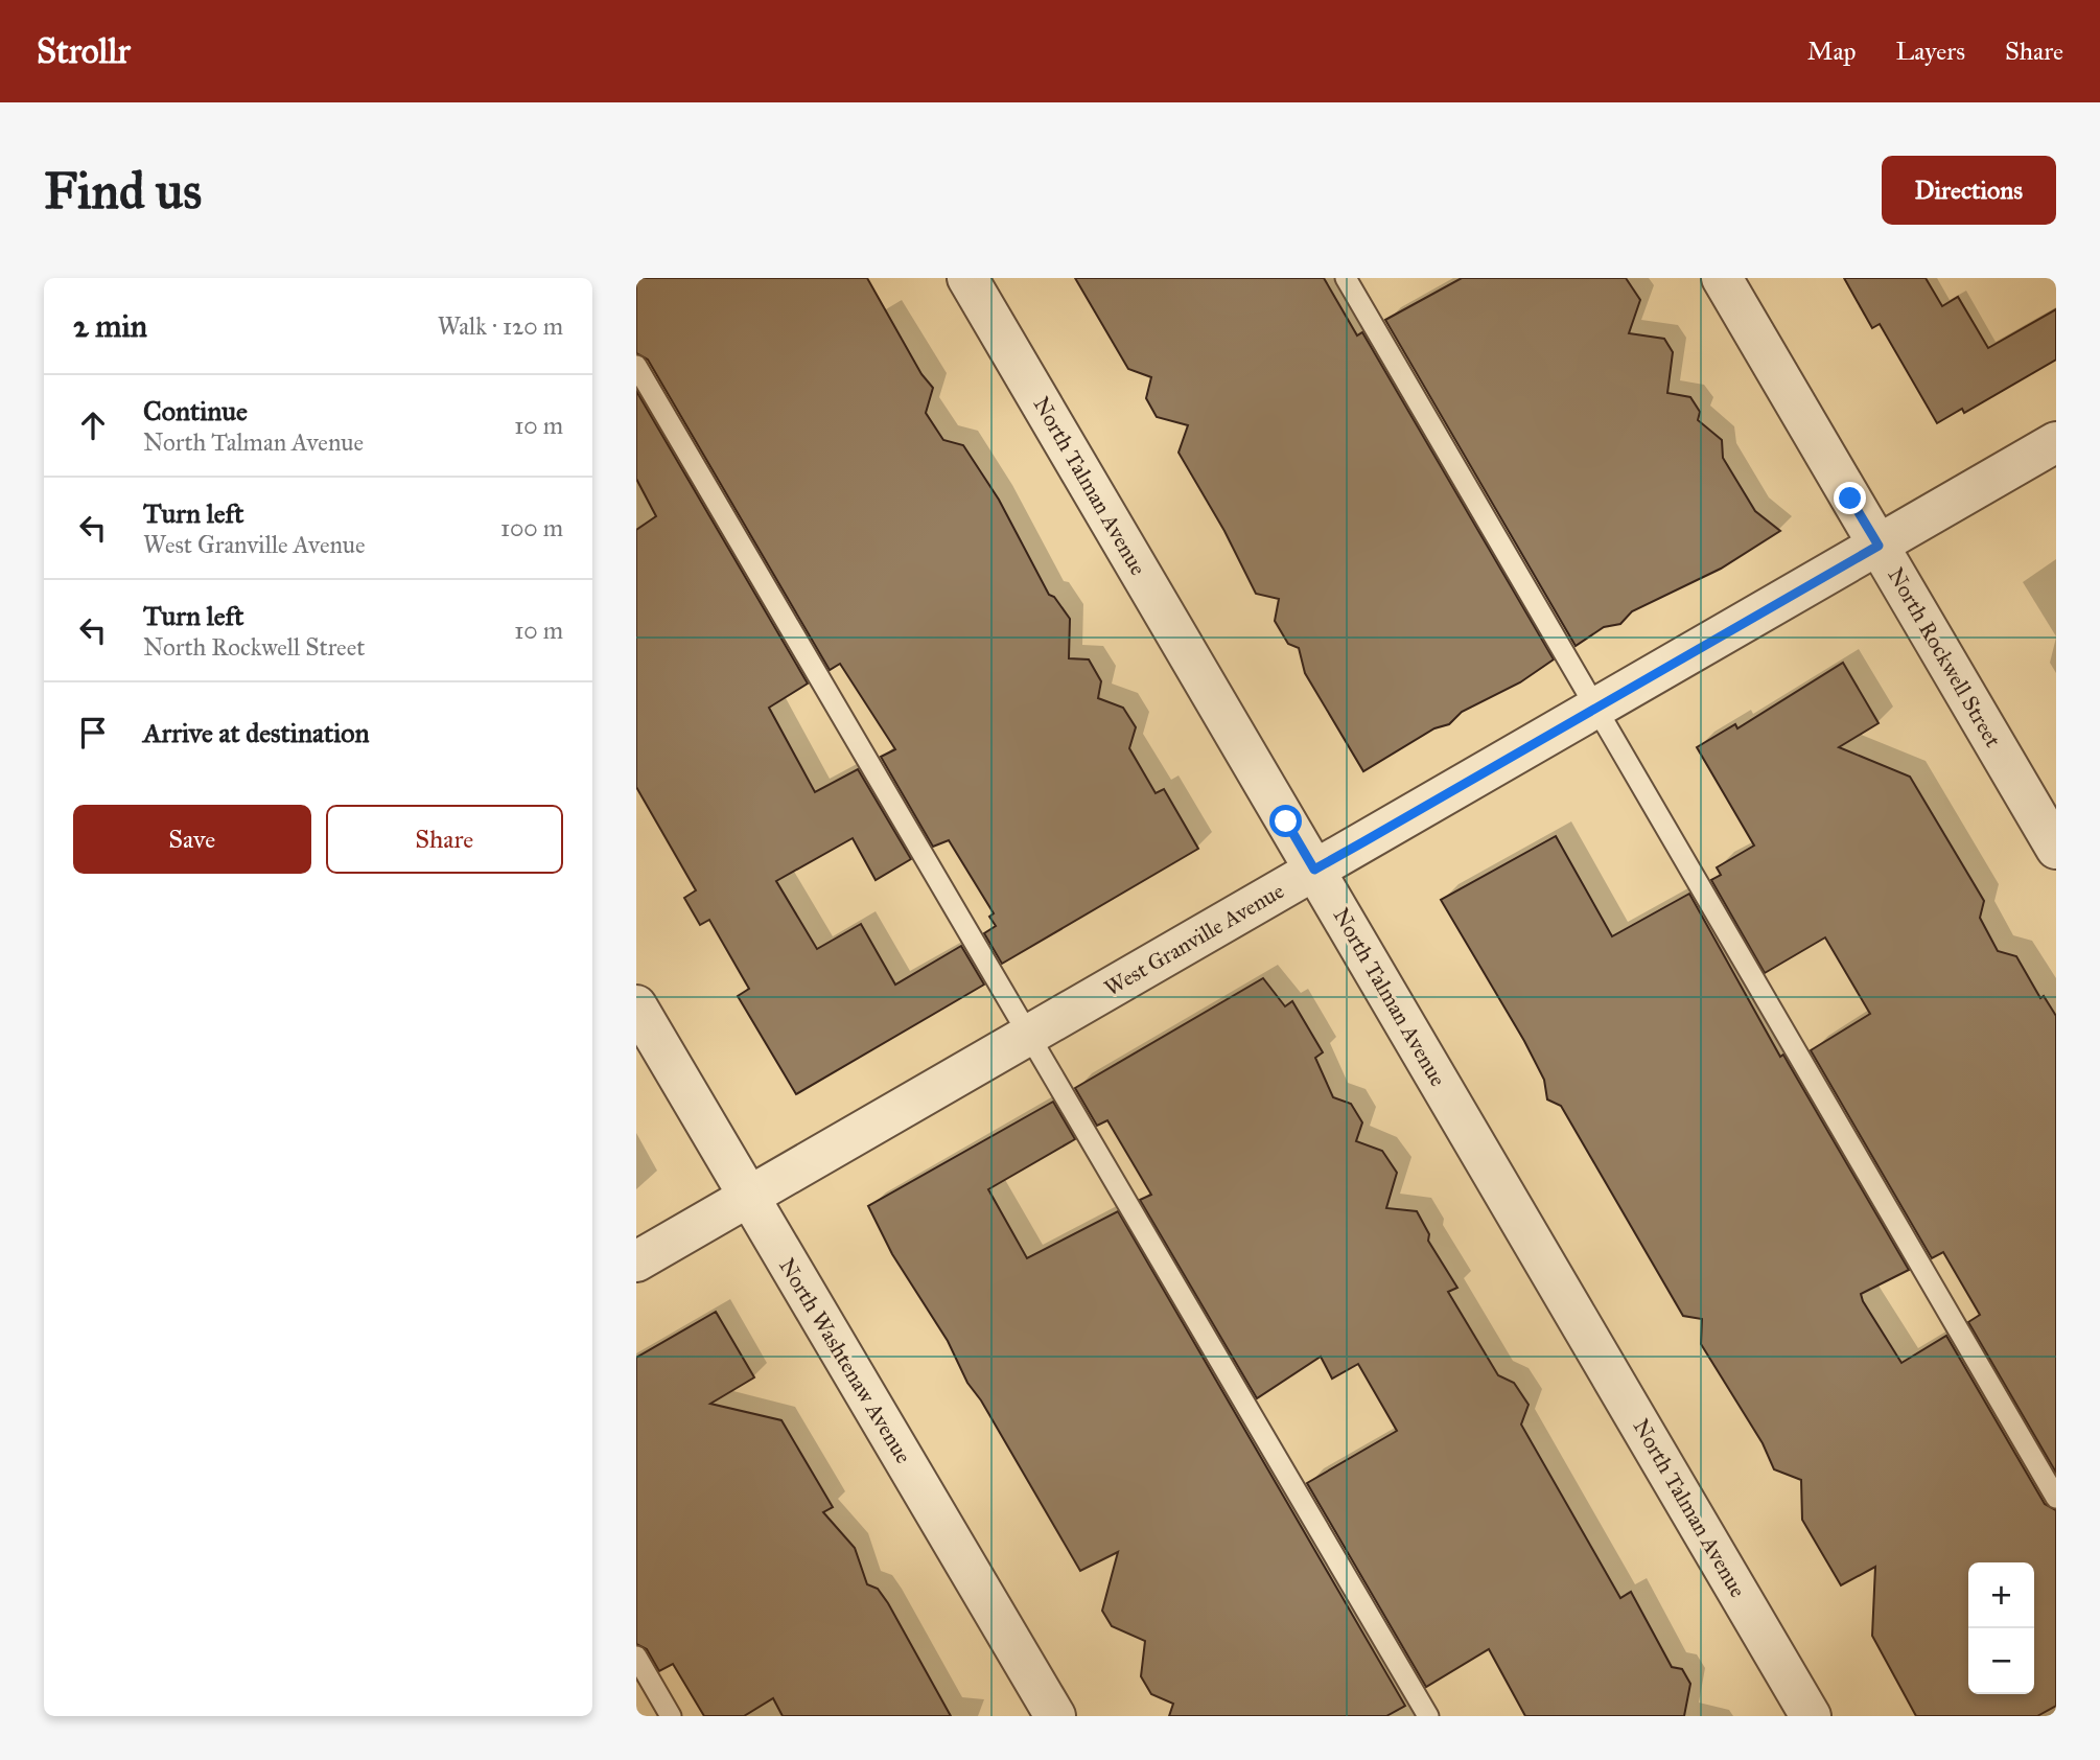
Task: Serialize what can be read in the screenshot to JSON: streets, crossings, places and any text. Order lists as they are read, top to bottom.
{
  "streets": {
    "street": [
      "North Talman Avenue",
      "North Rockwell Street",
      "West Granville Avenue",
      "North Washtenaw Avenue"
    ]
  },
  "crossings": [
    ["North Talman Avenue", "West Granville Avenue"],
    ["North Rockwell Street", "West Granville Avenue"],
    ["West Granville Avenue", "North Washtenaw Avenue"]
  ],
  "page": {
    "header": "Strollr",
    "nav": ["Map", "Layers", "Share"],
    "buttons": [
      "Directions",
      ["Save", "Share"]
    ],
    "title": "Find us",
    "heading": ["2 min", "Walk · 120 m"],
    "list": [
      ["Continue", "North Talman Avenue", "10 m"],
      ["Turn left", "West Granville Avenue", "100 m"],
      ["Turn left", "North Rockwell Street", "10 m"],
      "Arrive at destination"
    ],
    "map_buttons": ["+", "−"]
  }
}
